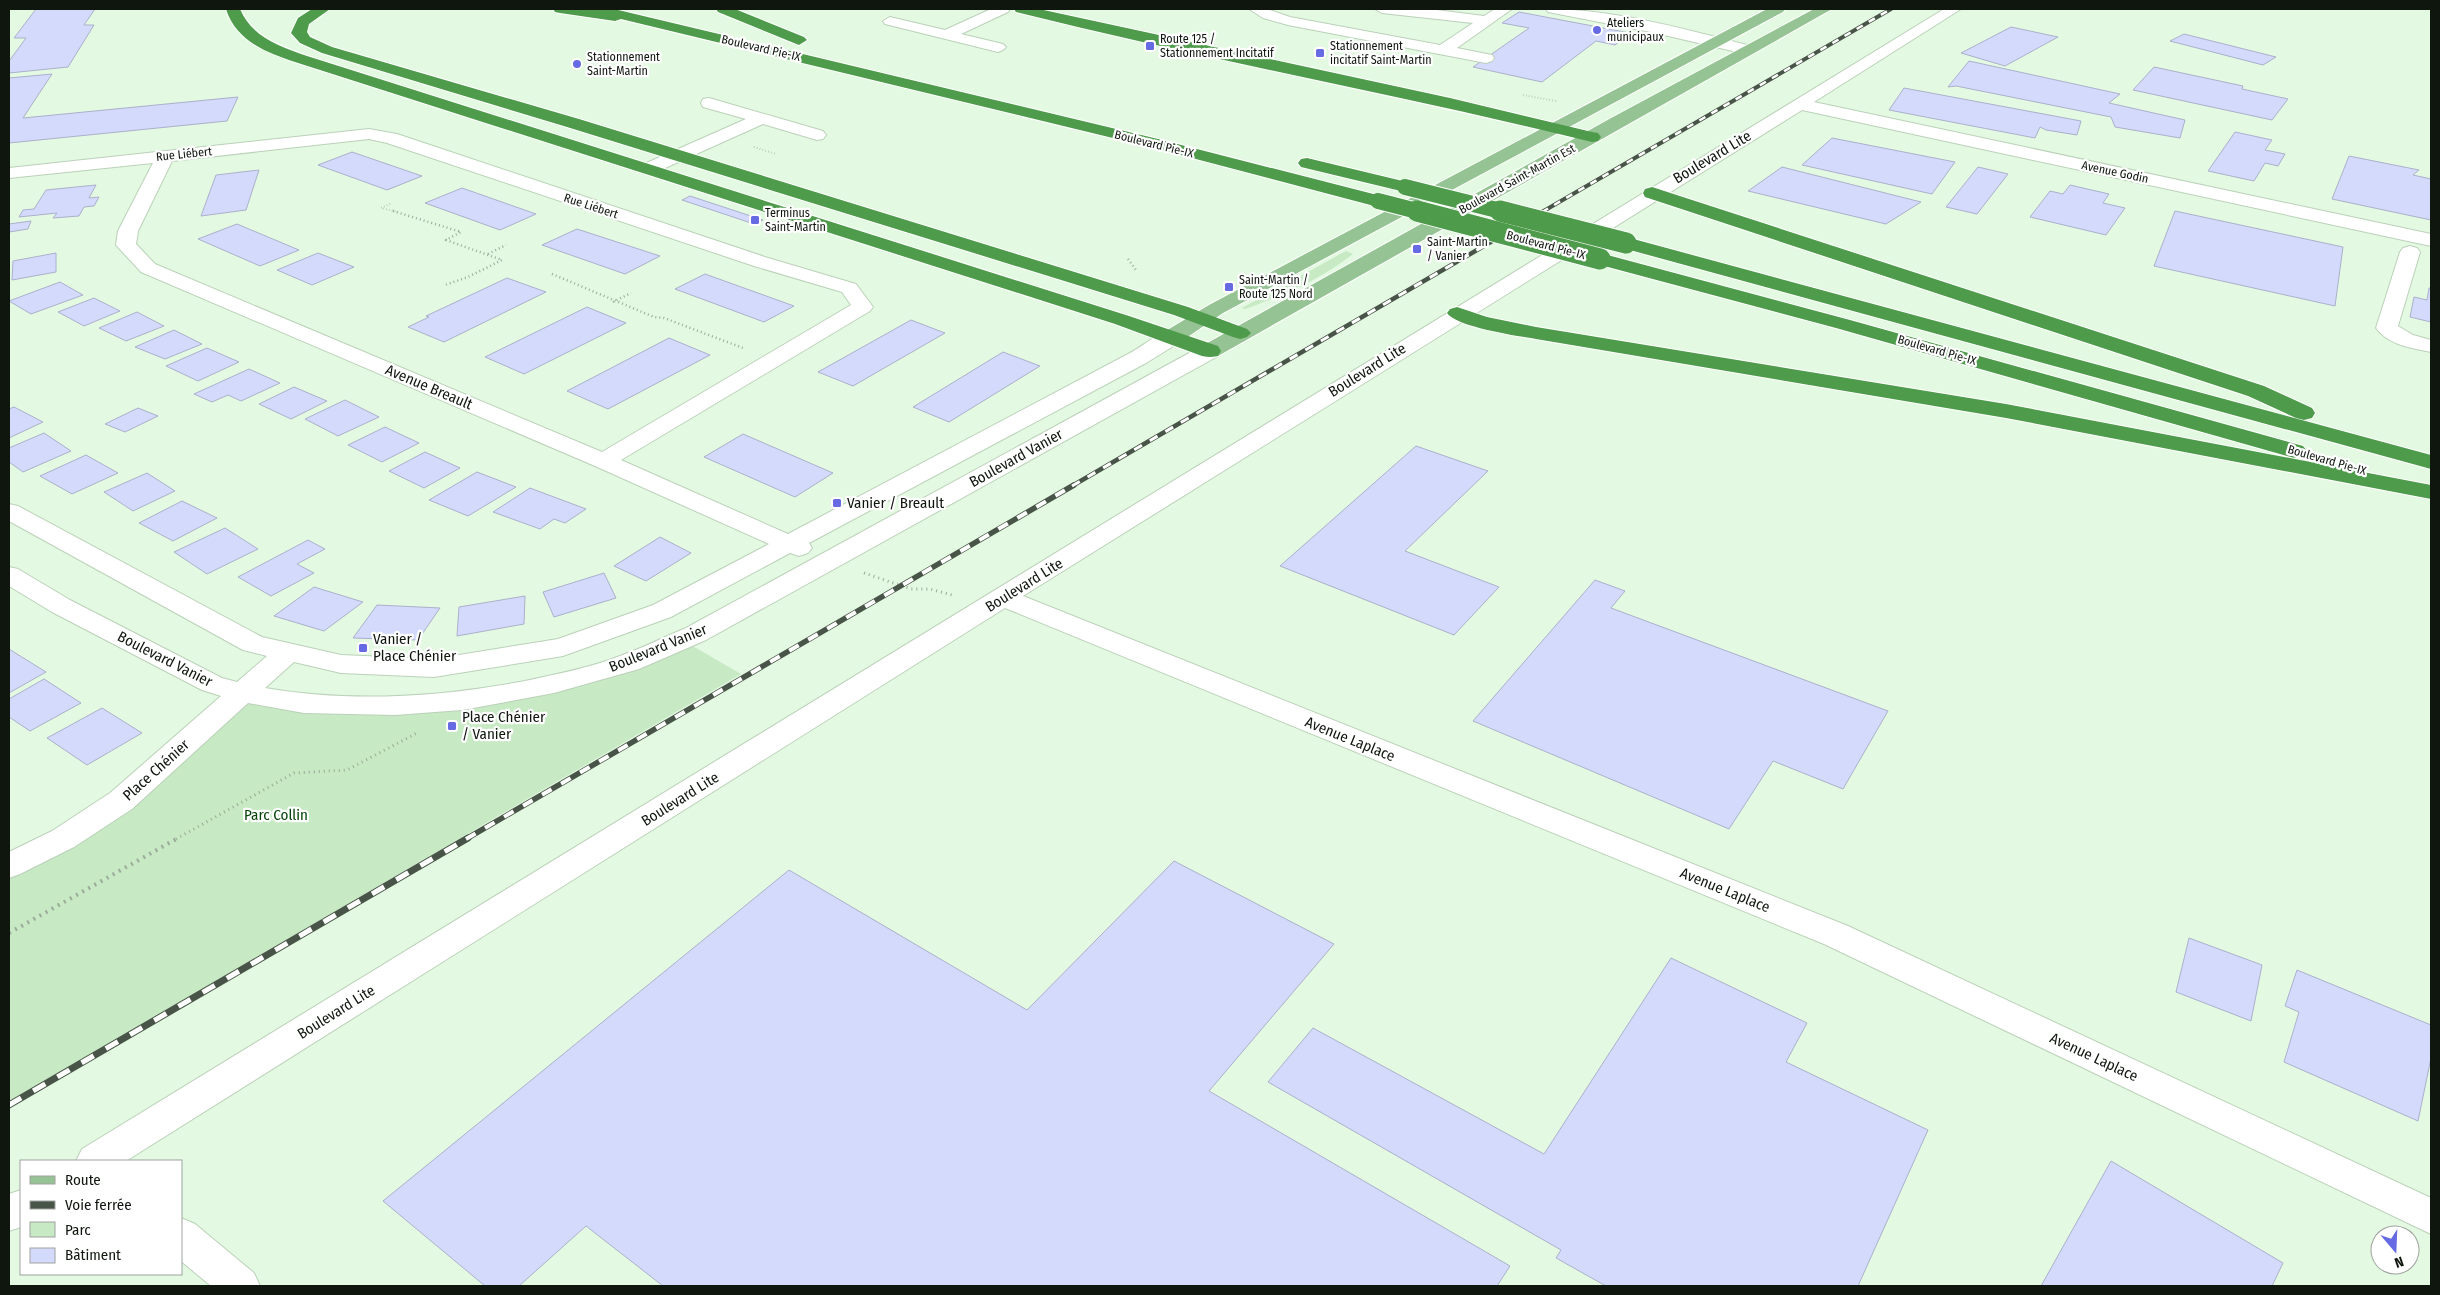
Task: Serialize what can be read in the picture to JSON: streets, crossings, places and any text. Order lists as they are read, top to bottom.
{
  "streets": {
    "highway": ["Boulevard Pie-IX"],
    "main road": ["Boulevard Saint-Martin Est"],
    "street": [
      "Rue Liébert",
      "Boulevard Lite",
      "Avenue Godin",
      "Avenue Breault",
      "Boulevard Vanier",
      "Avenue Laplace",
      "Place Chénier"
    ]
  },
  "crossings": [
    ["Rue Liébert", "Avenue Breault"],
    ["Boulevard Lite", "Avenue Godin"],
    ["Boulevard Lite", "Avenue Laplace"],
    ["Boulevard Saint-Martin Est", "Boulevard Vanier"],
    ["Avenue Breault", "Boulevard Vanier"],
    ["Boulevard Vanier", "Place Chénier"]
  ],
  "parks": ["Parc Collin"],
  "places": {
    "other": ["Ateliers municipaux", "Stationnement Saint-Martin"],
    "transit": [
      "Route 125 / Stationnement Incitatif",
      "Stationnement incitatif Saint-Martin",
      "Terminus Saint-Martin",
      "Saint-Martin / Vanier",
      "Saint-Martin / Route 125 Nord",
      "Vanier / Breault",
      "Vanier / Place Chénier",
      "Place Chénier / Vanier"
    ]
  },
  "legend": [
    "Route",
    "Voie ferrée",
    "Parc",
    "Bâtiment"
  ],
  "north": "bottom"
}
